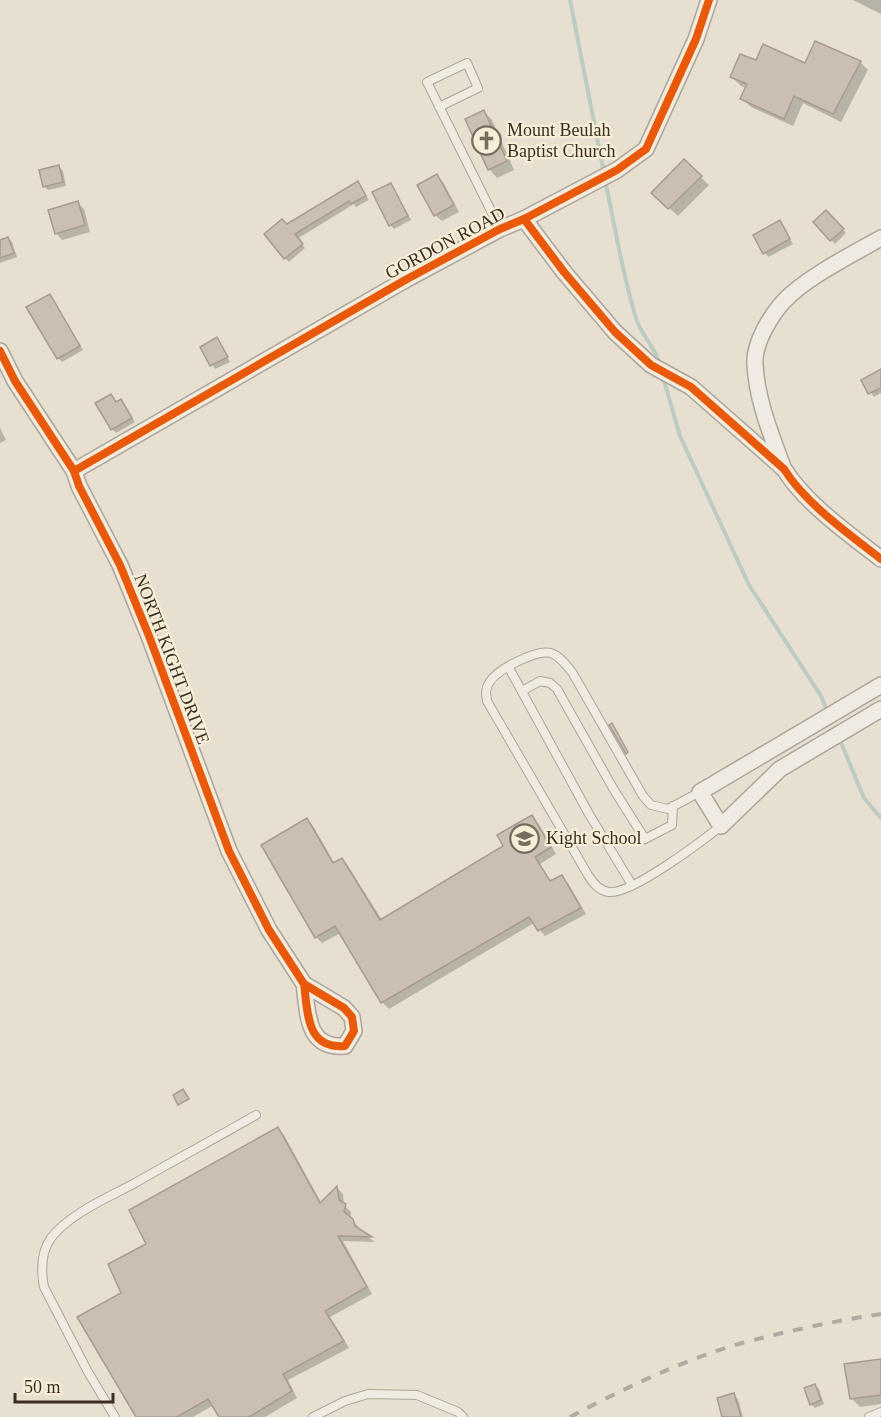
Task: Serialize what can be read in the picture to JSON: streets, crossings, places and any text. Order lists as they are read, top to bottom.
{
  "streets": {
    "street": ["GORDON ROAD", "NORTH KIGHT DRIVE"]
  },
  "crossings": [
    ["GORDON ROAD", "NORTH KIGHT DRIVE"]
  ],
  "places": {
    "church": ["Mount Beulah Baptist Church"],
    "school or university": ["Kight School"]
  },
  "scale_bar": "50 m"
}
